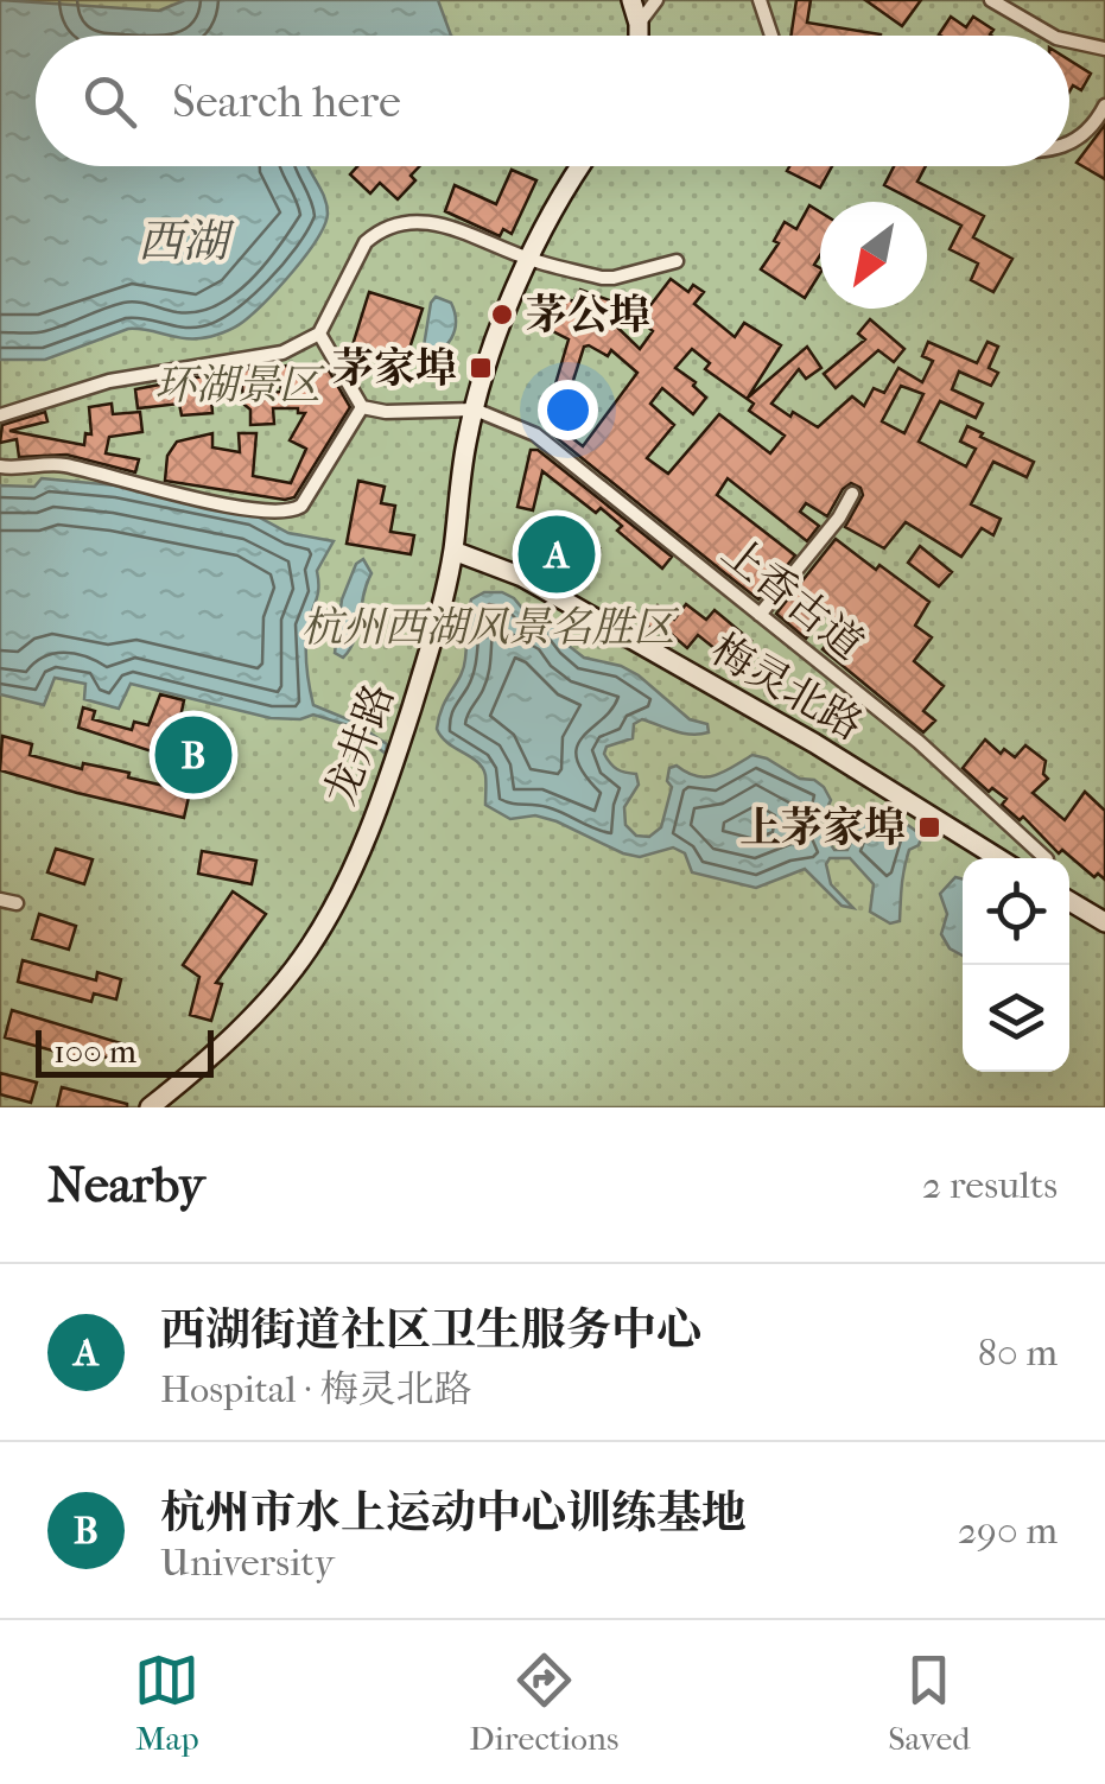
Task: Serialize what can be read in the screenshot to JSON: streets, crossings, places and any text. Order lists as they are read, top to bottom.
{
  "streets": {
    "street": ["上香古道", "梅灵北路", "龙井路"]
  },
  "crossings": [
    ["上香古道", "龙井路"],
    ["梅灵北路", "龙井路"]
  ],
  "water": ["西湖"],
  "parks": ["环湖景区", "杭州西湖风景名胜区"],
  "places": {
    "other": ["茅公埠"],
    "transit": ["茅家埠", "上茅家埠"]
  },
  "scale_bar": "100 m",
  "north": "bottom left",
  "page": {
    "search": "Search here",
    "pins": ["A", "B"],
    "scale": "100 m",
    "heading": ["Nearby", "2 results"],
    "list": [
      {
        "mark": "A",
        "name": "西湖街道社区卫生服务中心",
        "note": "Hospital · 梅灵北路",
        "value": "80 m"
      },
      {
        "mark": "B",
        "name": "杭州市水上运动中心训练基地",
        "note": "University",
        "value": "290 m"
      }
    ],
    "nav": ["Map", "Directions", "Saved"]
  }
}
